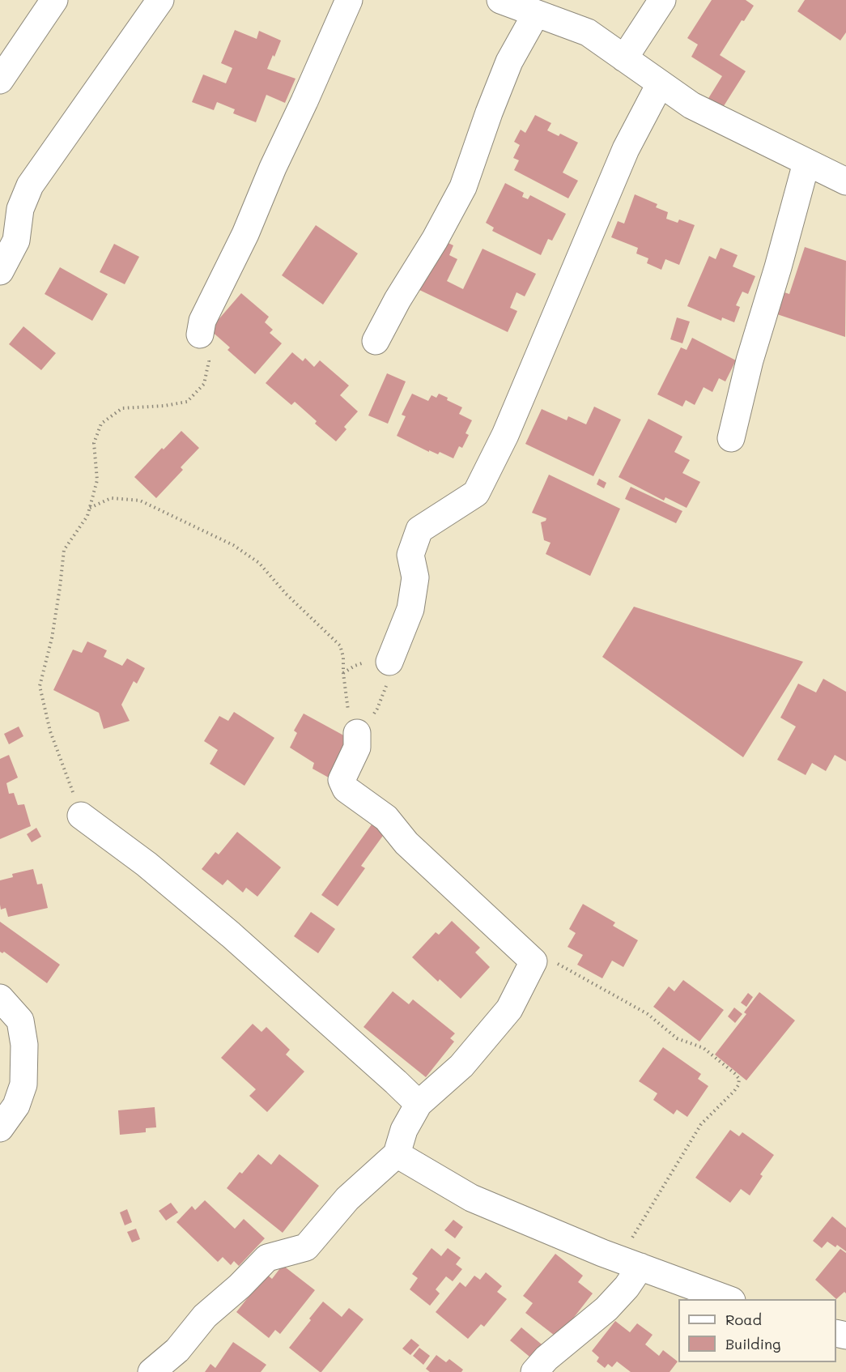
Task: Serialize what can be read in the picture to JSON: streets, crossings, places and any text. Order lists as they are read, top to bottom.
{
  "legend": ["Road", "Building"]
}
